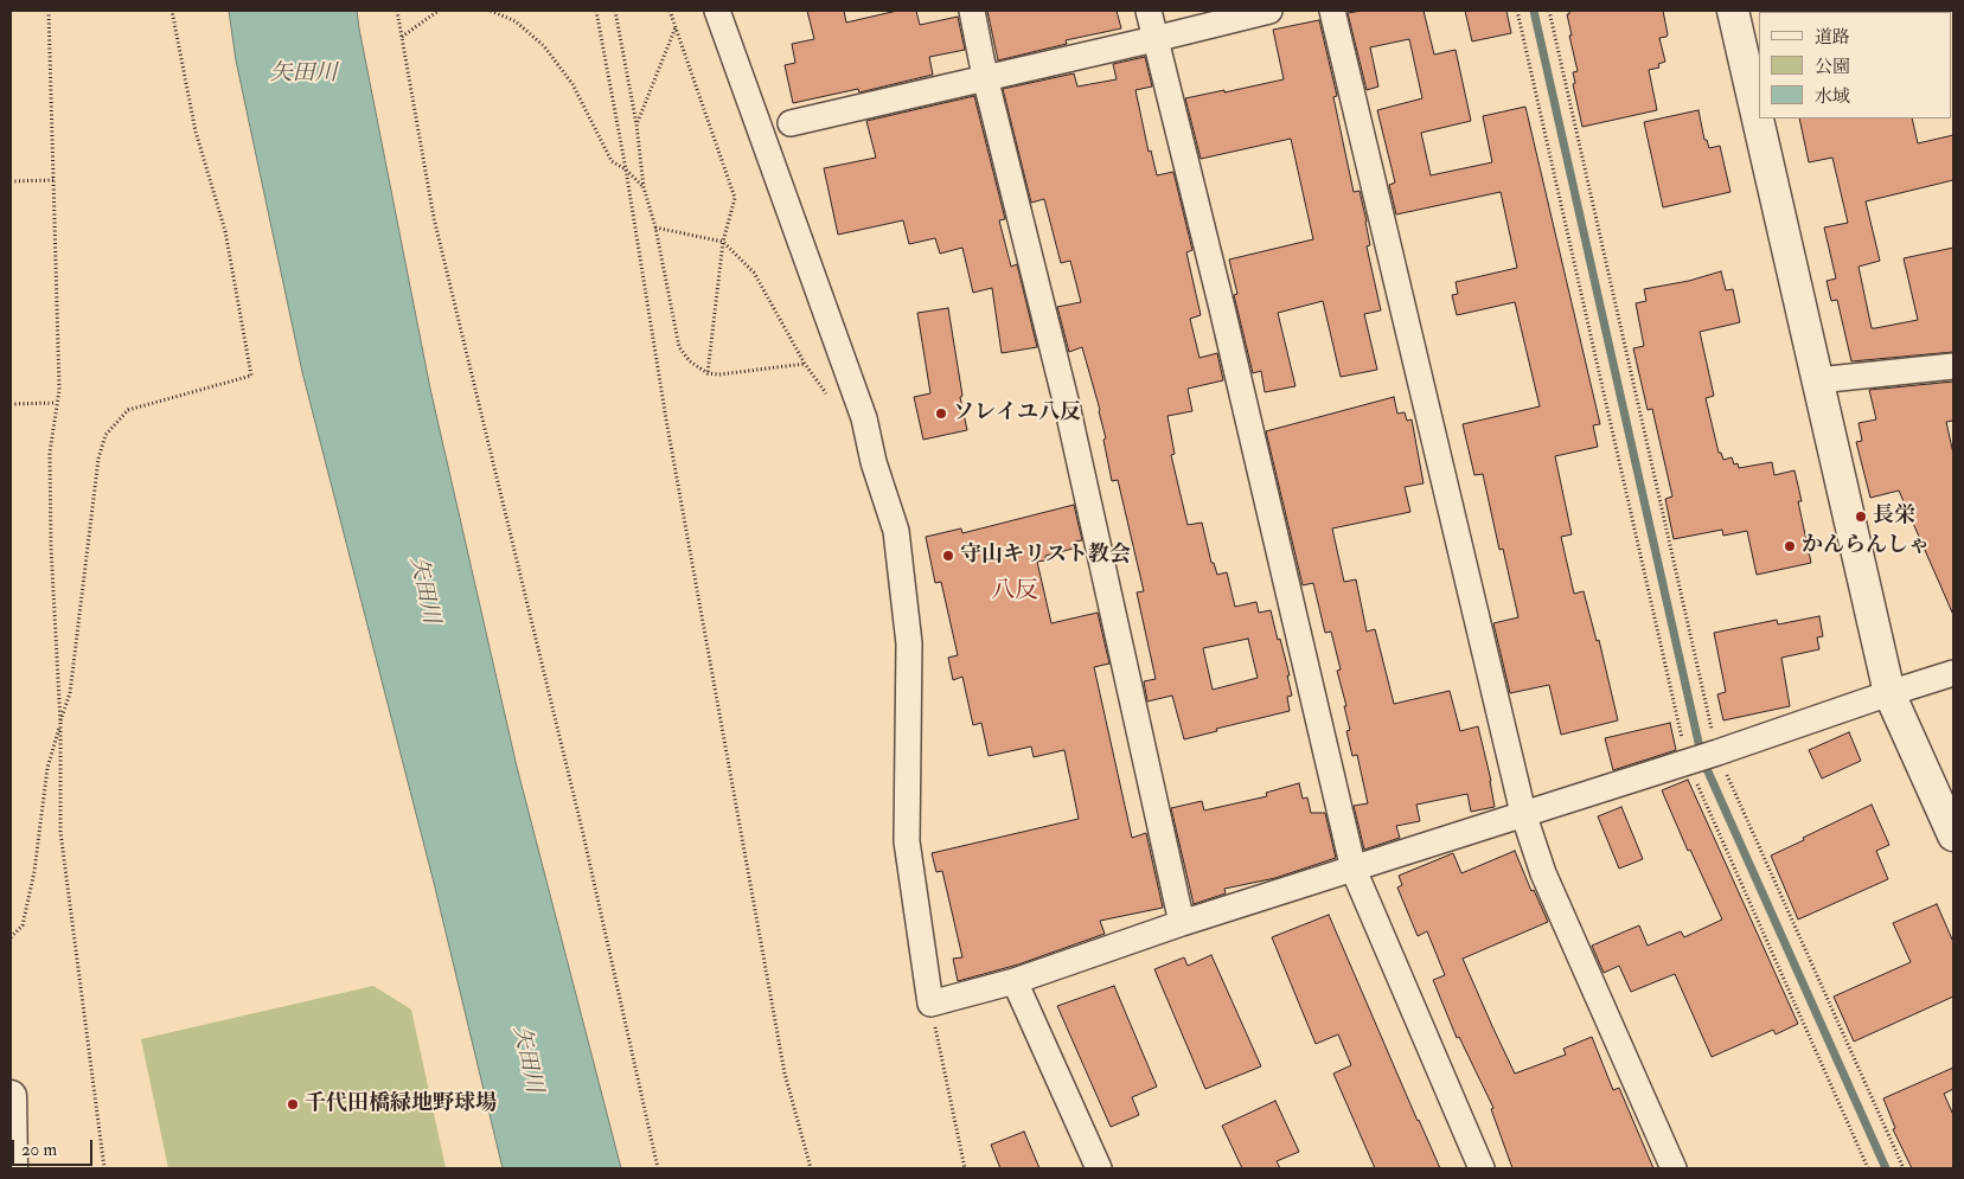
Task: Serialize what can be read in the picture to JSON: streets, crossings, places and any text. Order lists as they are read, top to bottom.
{
  "districts": ["八反"],
  "water": ["矢田川"],
  "places": [
    "ソレイユ八反",
    "長栄",
    "かんらんしゃ",
    "守山キリスト教会",
    "千代田橋緑地野球場"
  ],
  "legend": ["道路", "公園", "水域"],
  "scale_bar": "20 m"
}
